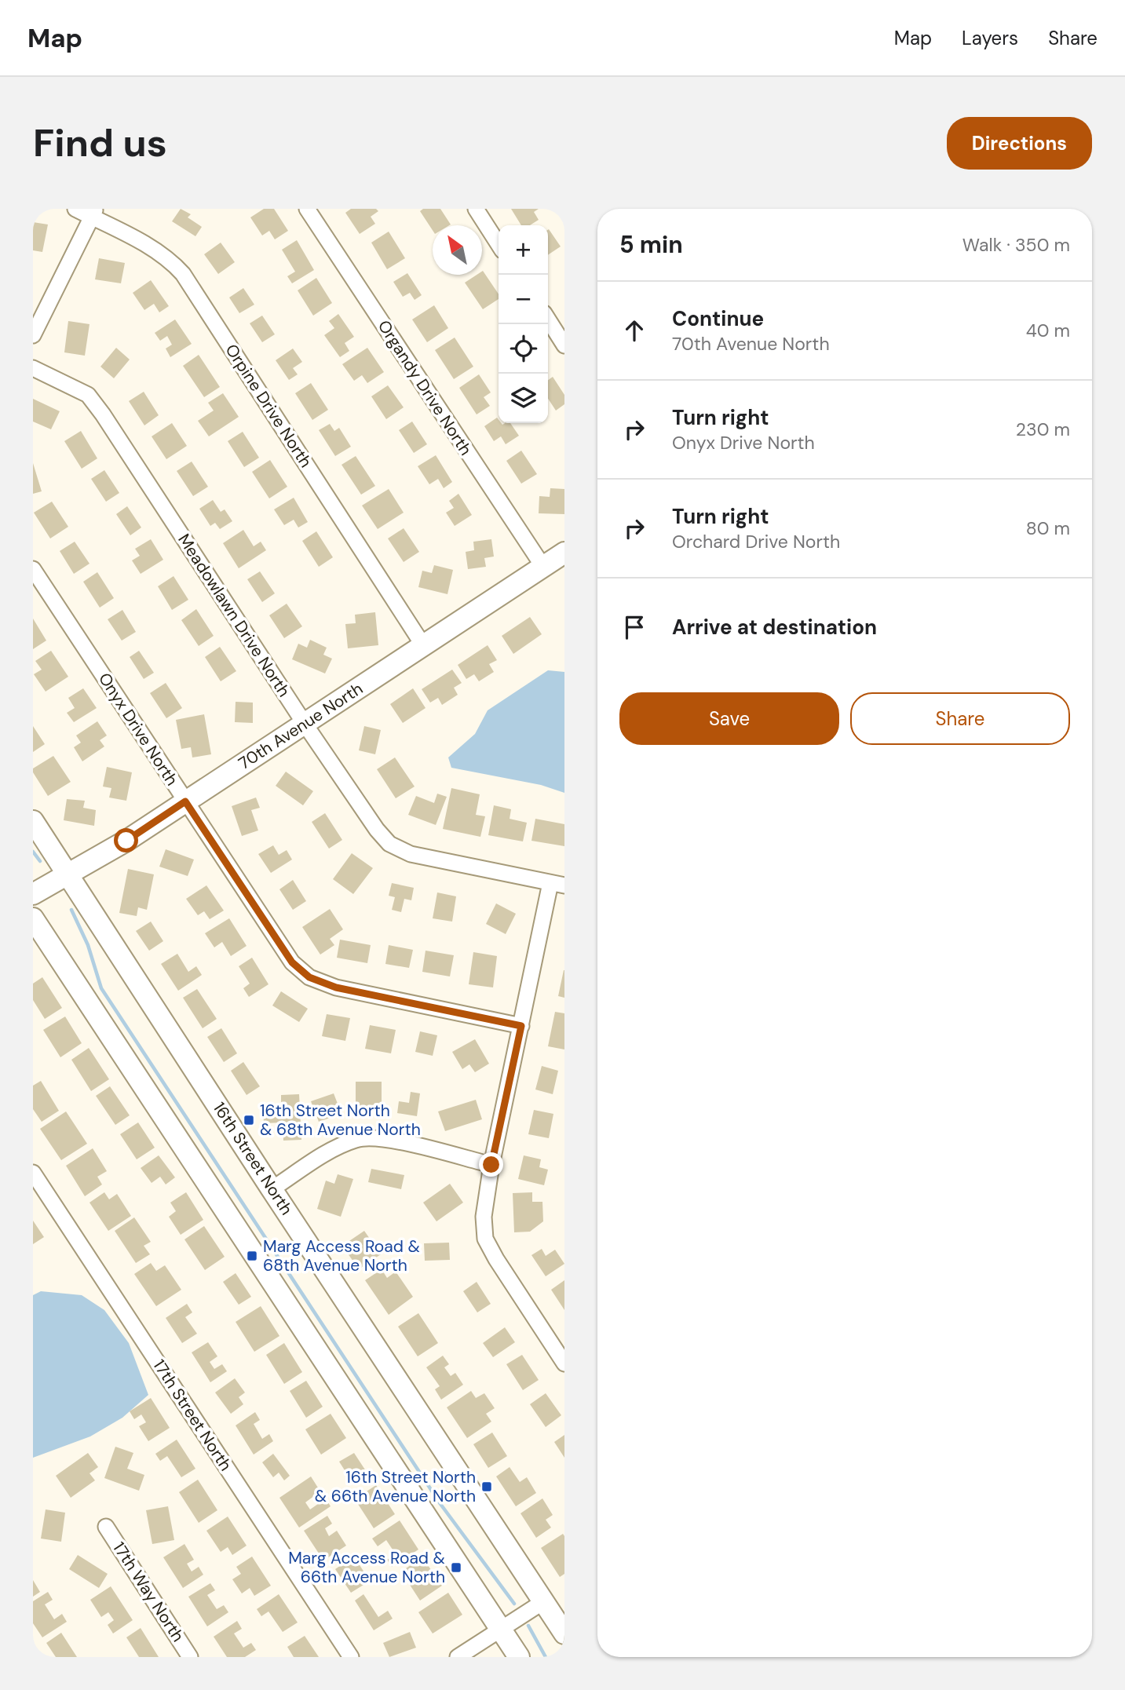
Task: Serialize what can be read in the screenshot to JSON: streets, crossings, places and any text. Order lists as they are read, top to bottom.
{
  "streets": {
    "street": [
      "Organdy Drive North",
      "Orpine Drive North",
      "Meadowlawn Drive North",
      "70th Avenue North",
      "Onyx Drive North",
      "16th Street North",
      "17th Street North",
      "17th Way North"
    ]
  },
  "crossings": [
    ["Organdy Drive North", "70th Avenue North"],
    ["Orpine Drive North", "70th Avenue North"],
    ["Meadowlawn Drive North", "70th Avenue North"],
    ["70th Avenue North", "Onyx Drive North"],
    ["70th Avenue North", "16th Street North"]
  ],
  "places": {
    "transit": [
      "16th Street North & 68th Avenue North",
      "Marg Access Road & 68th Avenue North",
      "16th Street North & 66th Avenue North",
      "Marg Access Road & 66th Avenue North"
    ]
  },
  "north": "top left",
  "page": {
    "header": "Map",
    "nav": ["Map", "Layers", "Share"],
    "buttons": [
      "Directions",
      ["Save", "Share"]
    ],
    "title": "Find us",
    "heading": ["5 min", "Walk · 350 m"],
    "map_buttons": ["+", "−"],
    "list": [
      ["Continue", "70th Avenue North", "40 m"],
      ["Turn right", "Onyx Drive North", "230 m"],
      ["Turn right", "Orchard Drive North", "80 m"],
      "Arrive at destination"
    ]
  }
}
